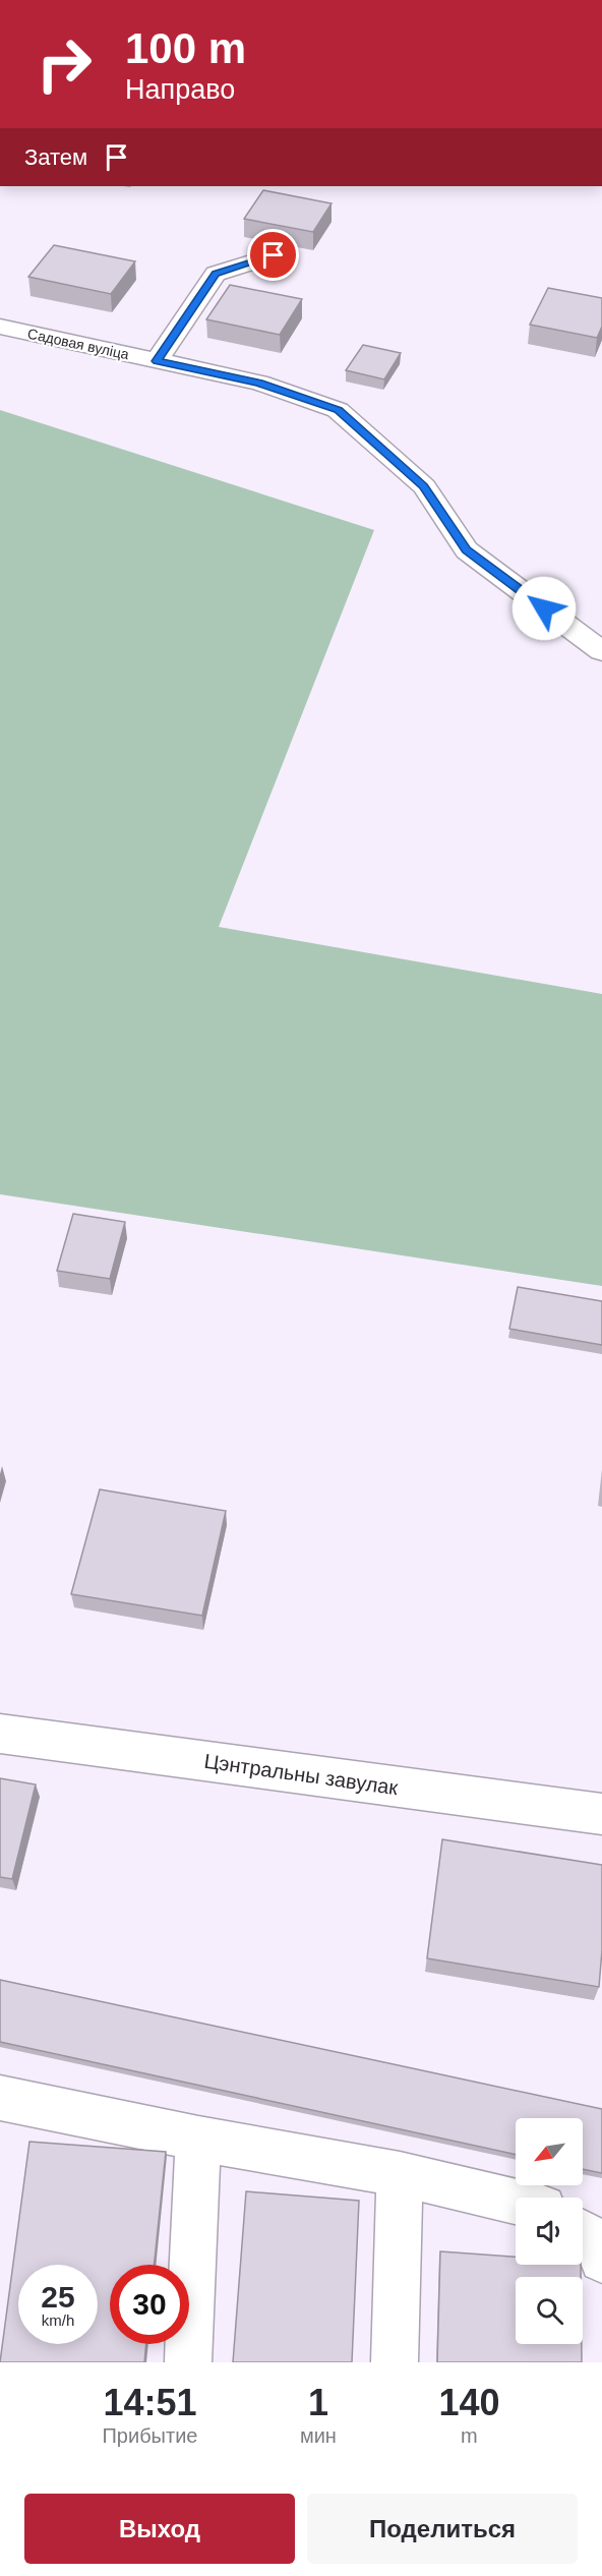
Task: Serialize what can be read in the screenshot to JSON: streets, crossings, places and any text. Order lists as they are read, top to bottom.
{
  "streets": {
    "street": ["Садовая вуліца", "Цэнтральны завулак"]
  },
  "north": "bottom left",
  "page": {
    "turn": ["100 m", "Направо"],
    "then": "Затем",
    "speed": "25 km/h",
    "limit": "30",
    "eta": [
      "14:51",
      "Прибытие",
      "1",
      "мин",
      "140",
      "m"
    ],
    "buttons": ["Выход", "Поделиться"]
  }
}
